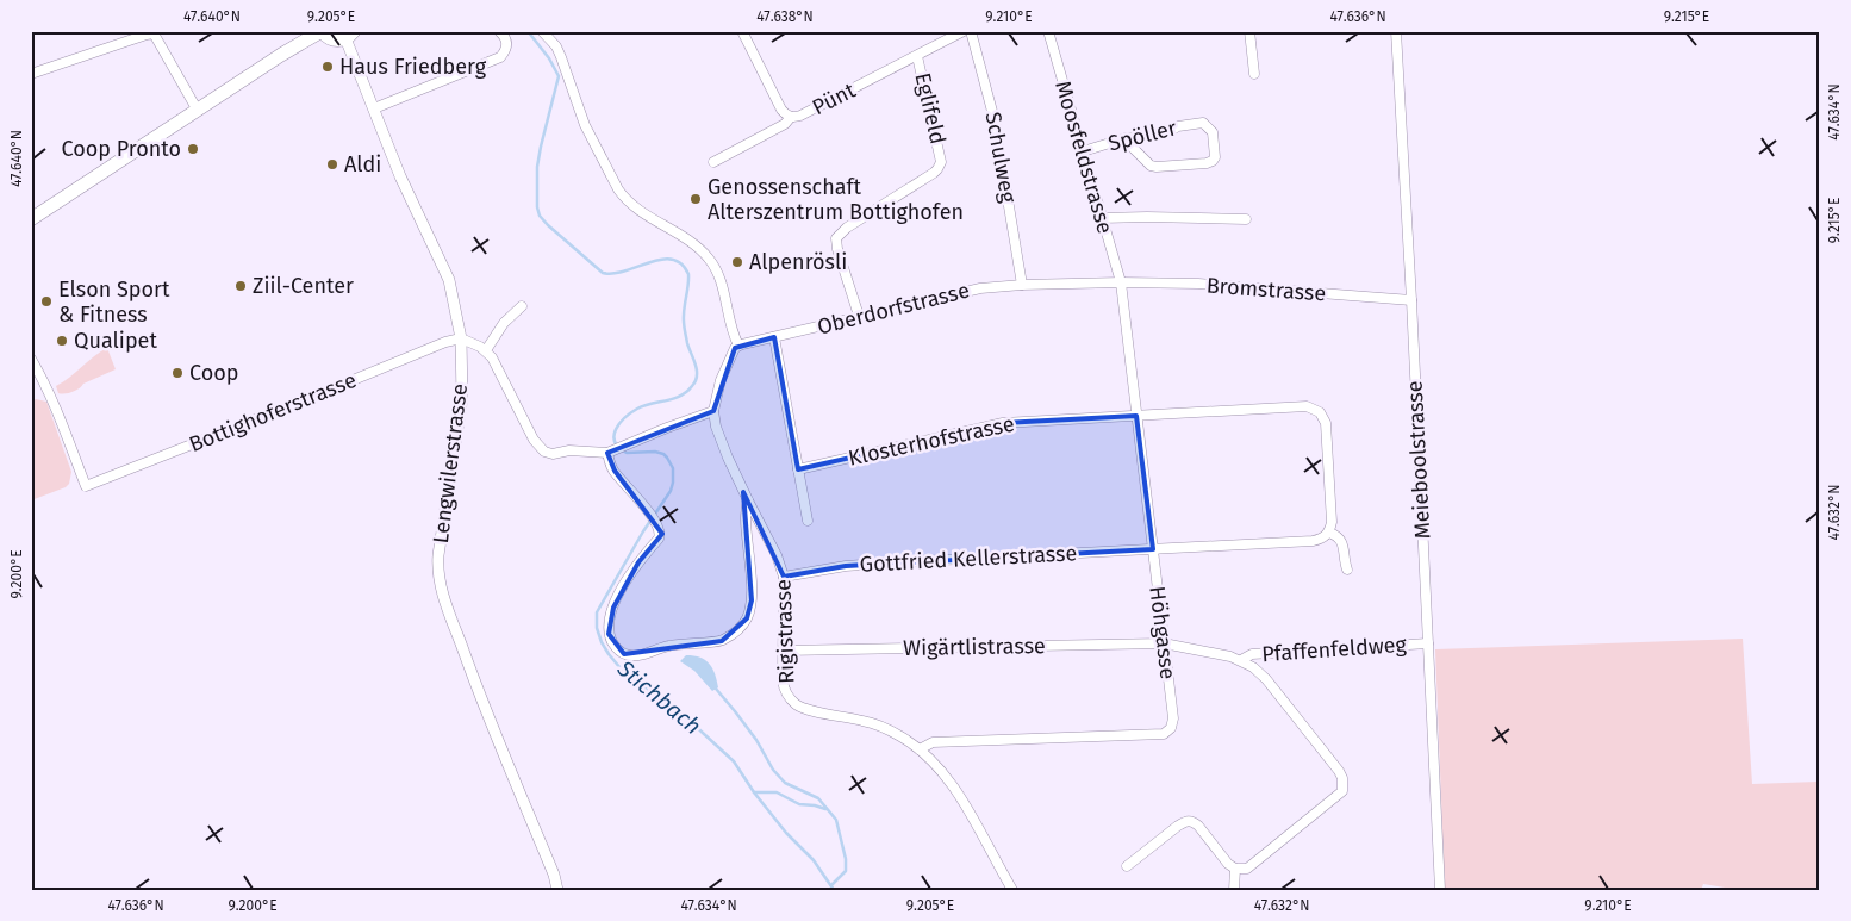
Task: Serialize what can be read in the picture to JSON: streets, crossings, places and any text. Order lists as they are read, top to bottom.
{
  "streets": {
    "street": [
      "Pünt",
      "Eglifeld",
      "Spöller",
      "Schulweg",
      "Moosfeldstrasse",
      "Bromstrasse",
      "Oberdorfstrasse",
      "Bottighoferstrasse",
      "Klosterhofstrasse",
      "Meieboolstrasse",
      "Lengwilerstrasse",
      "Gottfried Kellerstrasse",
      "Rigistrasse",
      "Höhgasse",
      "Wigärtlistrasse",
      "Pfaffenfeldweg"
    ]
  },
  "crossings": [
    ["Pünt", "Eglifeld"],
    ["Eglifeld", "Oberdorfstrasse"],
    ["Spöller", "Moosfeldstrasse"],
    ["Schulweg", "Oberdorfstrasse"],
    ["Moosfeldstrasse", "Bromstrasse"],
    ["Moosfeldstrasse", "Oberdorfstrasse"],
    ["Moosfeldstrasse", "Höhgasse"],
    ["Bromstrasse", "Oberdorfstrasse"],
    ["Bromstrasse", "Meieboolstrasse"],
    ["Bromstrasse", "Höhgasse"],
    ["Oberdorfstrasse", "Höhgasse"],
    ["Bottighoferstrasse", "Lengwilerstrasse"],
    ["Klosterhofstrasse", "Gottfried Kellerstrasse"],
    ["Klosterhofstrasse", "Höhgasse"],
    ["Meieboolstrasse", "Pfaffenfeldweg"],
    ["Gottfried Kellerstrasse", "Rigistrasse"],
    ["Gottfried Kellerstrasse", "Höhgasse"],
    ["Rigistrasse", "Höhgasse"],
    ["Rigistrasse", "Wigärtlistrasse"],
    ["Höhgasse", "Wigärtlistrasse"],
    ["Wigärtlistrasse", "Pfaffenfeldweg"]
  ],
  "water": ["Stichbach"],
  "places": [
    "Haus Friedberg",
    "Coop Pronto",
    "Aldi",
    "Genossenschaft Alterszentrum Bottighofen",
    "Alpenrösli",
    "Ziil-Center",
    "Elson Sport & Fitness",
    "Qualipet",
    "Coop"
  ],
  "coordinates": [
    "47.640°N",
    "9.205°E",
    "47.638°N",
    "9.210°E",
    "47.636°N",
    "9.215°E",
    "47.634°N",
    "47.632°N",
    "9.200°E"
  ]
}
